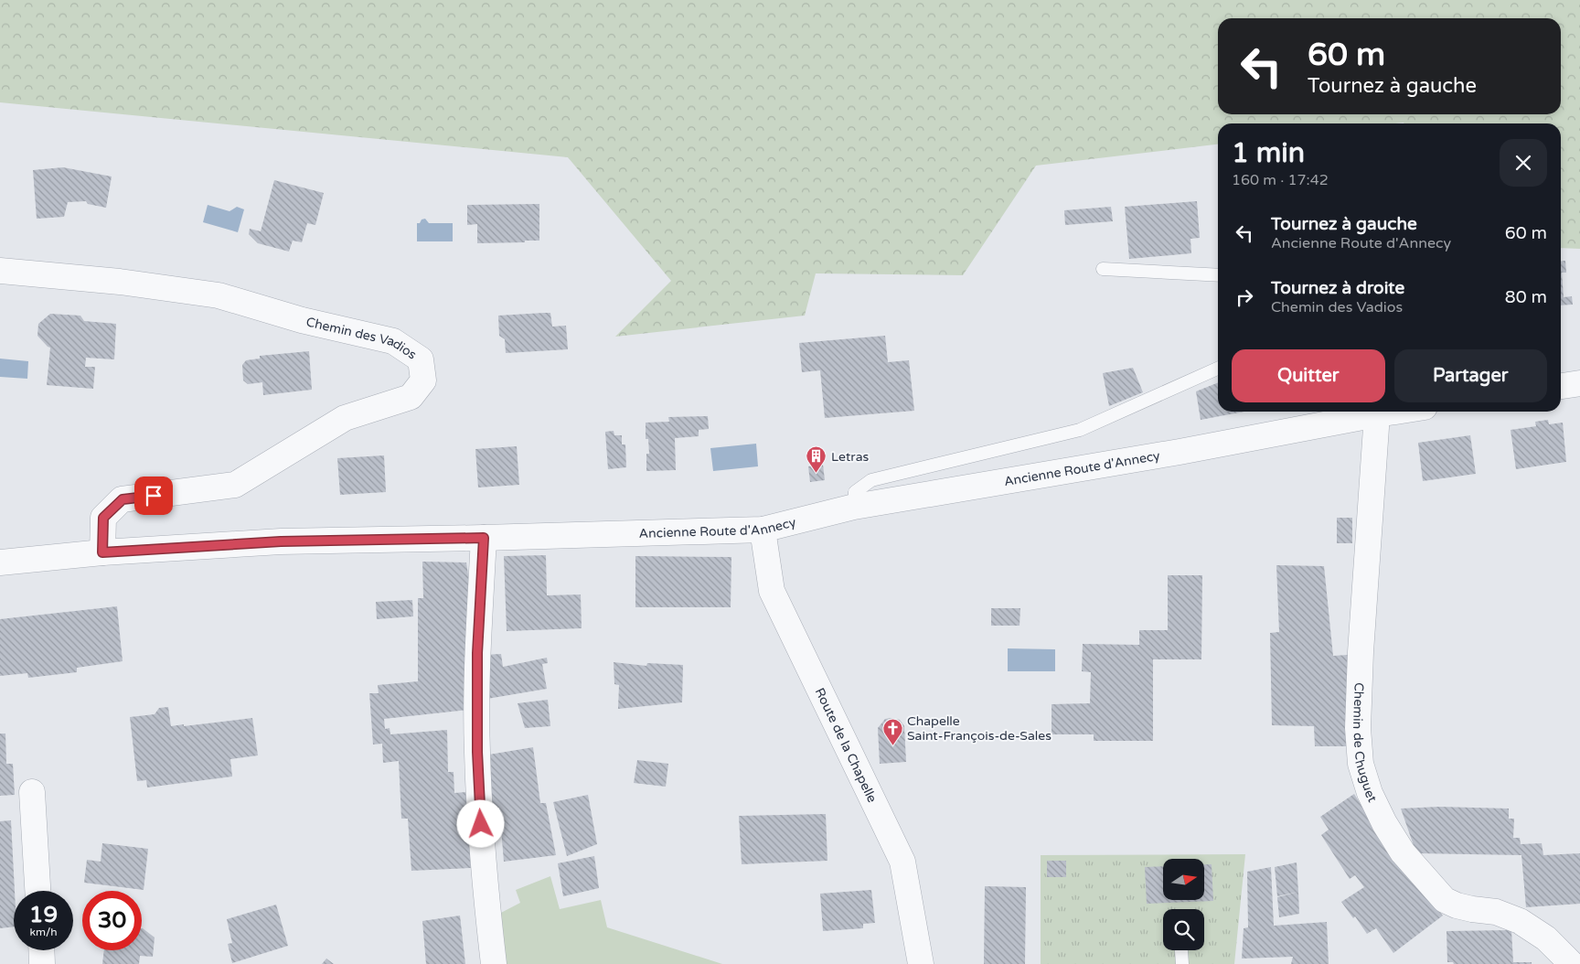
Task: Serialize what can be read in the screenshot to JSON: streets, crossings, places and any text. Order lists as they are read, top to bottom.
{
  "streets": {
    "street": [
      "Chemin des Vadios",
      "Ancienne Route d'Annecy",
      "Chemin de Chuguet",
      "Route de la Chapelle"
    ]
  },
  "crossings": [
    ["Chemin des Vadios", "Ancienne Route d'Annecy"],
    ["Ancienne Route d'Annecy", "Chemin de Chuguet"],
    ["Ancienne Route d'Annecy", "Route de la Chapelle"]
  ],
  "places": {
    "building": ["Letras"],
    "church": ["Chapelle Saint-François-de-Sales"]
  },
  "north": "right",
  "page": {
    "turn": ["60 m", "Tournez à gauche"],
    "heading": ["1 min", "160 m · 17:42"],
    "list": [
      {
        "name": "Tournez à gauche",
        "note": "Ancienne Route d'Annecy",
        "value": "60 m"
      },
      {
        "name": "Tournez à droite",
        "note": "Chemin des Vadios",
        "value": "80 m"
      }
    ],
    "buttons": ["Quitter", "Partager"],
    "speed": "19 km/h",
    "limit": "30"
  }
}
